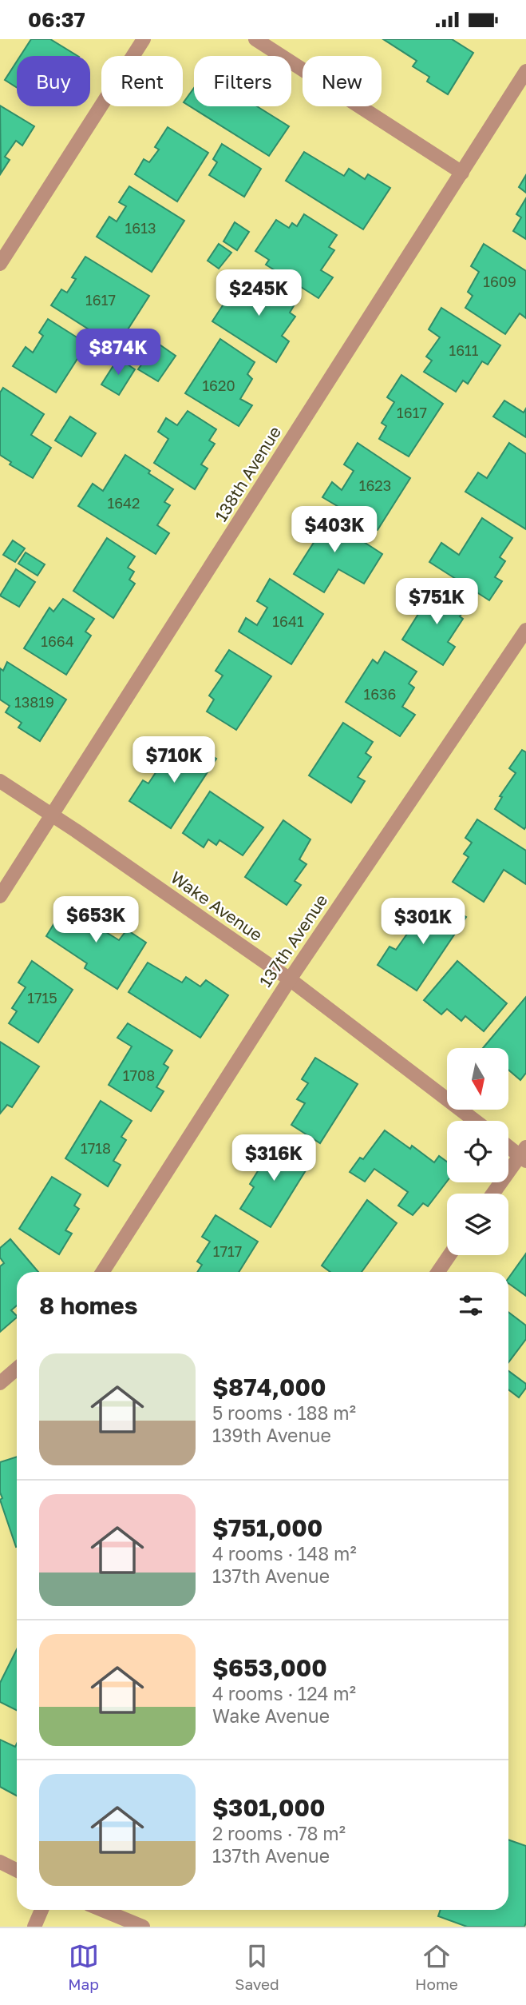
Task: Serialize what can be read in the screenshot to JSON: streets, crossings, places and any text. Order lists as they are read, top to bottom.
{
  "streets": {
    "street": ["138th Avenue", "Wake Avenue", "137th Avenue"]
  },
  "crossings": [
    ["138th Avenue", "Wake Avenue"],
    ["Wake Avenue", "137th Avenue"]
  ],
  "house_numbers": [
    "1613",
    "1609",
    "1617",
    "1611",
    "1620",
    "1617",
    "1623",
    "1642",
    "1641",
    "1664",
    "1636",
    "13819",
    "1715",
    "1708",
    "1718",
    "1717"
  ],
  "north": "bottom",
  "page": {
    "status": "06:37",
    "chip": [
      "Buy",
      "Rent",
      "Filters",
      "New"
    ],
    "price": [
      "$245K",
      "$874K",
      "$403K",
      "$751K",
      "$710K",
      "$653K",
      "$301K",
      "$316K"
    ],
    "heading": "8 homes",
    "list": [
      {
        "name": "$874,000",
        "note": "5 rooms · 188 m² · 139th Avenue"
      },
      {
        "name": "$751,000",
        "note": "4 rooms · 148 m² · 137th Avenue"
      },
      {
        "name": "$653,000",
        "note": "4 rooms · 124 m² · Wake Avenue"
      },
      {
        "name": "$301,000",
        "note": "2 rooms · 78 m² · 137th Avenue"
      }
    ],
    "tabs": ["Map", "Saved", "Home"]
  }
}
